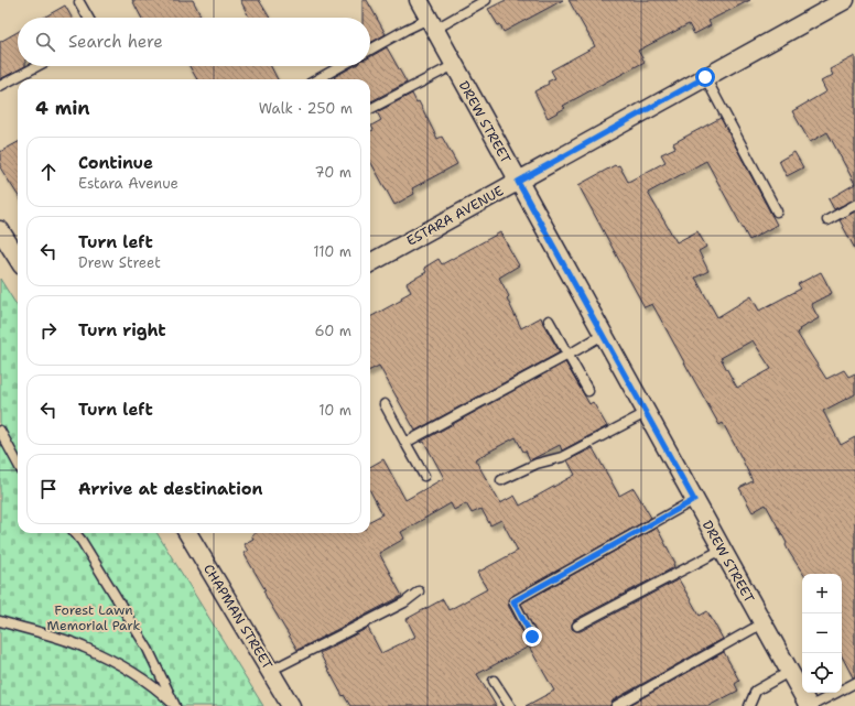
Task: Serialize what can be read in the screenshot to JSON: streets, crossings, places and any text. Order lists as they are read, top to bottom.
{
  "streets": {
    "street": ["DREW STREET", "ESTARA AVENUE", "CHAPMAN STREET"]
  },
  "crossings": [
    ["DREW STREET", "ESTARA AVENUE"]
  ],
  "parks": ["Forest Lawn Memorial Park"],
  "page": {
    "search": "Search here",
    "heading": ["4 min", "Walk · 250 m"],
    "list": [
      ["Continue", "Estara Avenue", "70 m"],
      ["Turn left", "Drew Street", "110 m"],
      ["Turn right", "60 m"],
      ["Turn left", "10 m"],
      "Arrive at destination"
    ],
    "map_buttons": ["+", "−"]
  }
}
